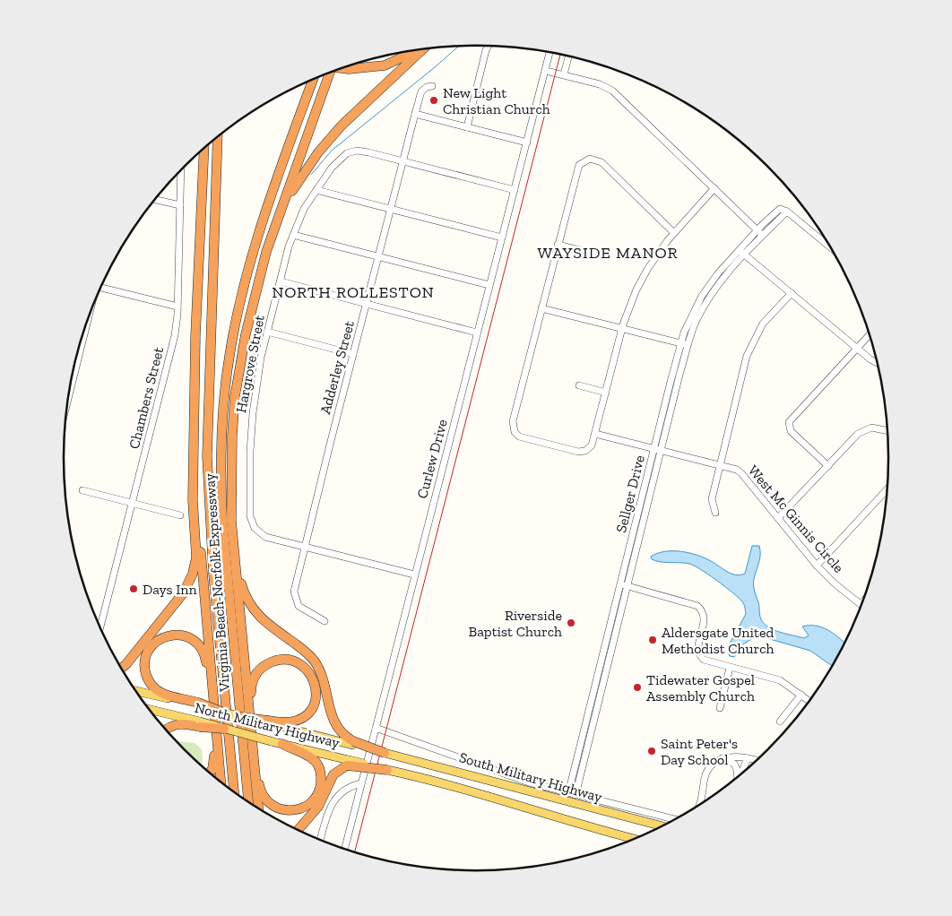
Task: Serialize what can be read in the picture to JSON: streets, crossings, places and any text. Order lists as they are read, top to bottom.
{
  "streets": {
    "highway": ["Virginia Beach-Norfolk Expressway"],
    "main road": ["North Military Highway", "South Military Highway"],
    "street": [
      "Hargrove Street",
      "Adderley Street",
      "Chambers Street",
      "Curlew Drive",
      "Sellger Drive",
      "West Mc Ginnis Circle"
    ]
  },
  "crossings": [
    ["Hargrove Street", "Adderley Street"],
    ["Hargrove Street", "Curlew Drive"],
    ["Sellger Drive", "West Mc Ginnis Circle"]
  ],
  "districts": ["WAYSIDE MANOR", "NORTH ROLLESTON"],
  "places": [
    "New Light Christian Church",
    "Days Inn",
    "Riverside Baptist Church",
    "Aldersgate United Methodist Church",
    "Tidewater Gospel Assembly Church",
    "Saint Peter's Day School"
  ]
}
